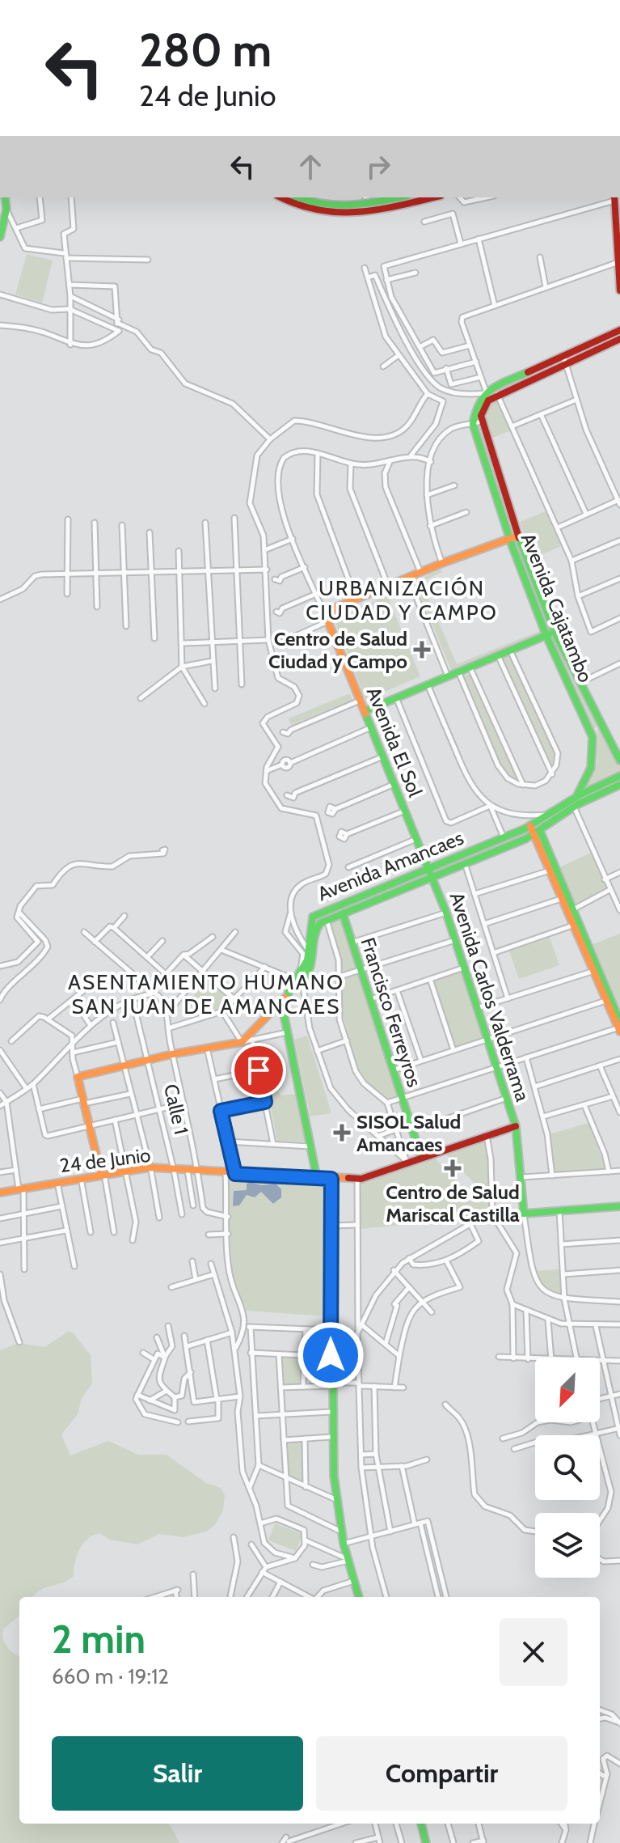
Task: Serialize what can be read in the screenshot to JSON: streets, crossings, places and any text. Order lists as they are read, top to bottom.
{
  "streets": {
    "street": [
      "Avenida Cajatambo",
      "Avenida El Sol",
      "Avenida Amancaes",
      "Avenida Carlos Valderrama",
      "Francisco Ferreyros",
      "Calle 1",
      "24 de Junio"
    ]
  },
  "crossings": [
    ["Avenida Cajatambo", "Avenida Amancaes"],
    ["Avenida El Sol", "Avenida Amancaes"],
    ["Avenida El Sol", "Avenida Carlos Valderrama"],
    ["Avenida Amancaes", "Avenida Carlos Valderrama"],
    ["Avenida Amancaes", "Francisco Ferreyros"],
    ["Avenida Carlos Valderrama", "24 de Junio"],
    ["Francisco Ferreyros", "24 de Junio"],
    ["Calle 1", "24 de Junio"]
  ],
  "districts": ["URBANIZACIÓN CIUDAD Y CAMPO", "ASENTAMIENTO HUMANO SAN JUAN DE AMANCAES"],
  "places": {
    "health": ["Centro de Salud Ciudad y Campo", "SISOL Salud Amancaes", "Centro de Salud Mariscal Castilla"]
  },
  "north": "bottom left",
  "page": {
    "turn": ["280 m", "24 de Junio"],
    "heading": ["2 min", "660 m · 19:12"],
    "buttons": ["Salir", "Compartir"]
  }
}
